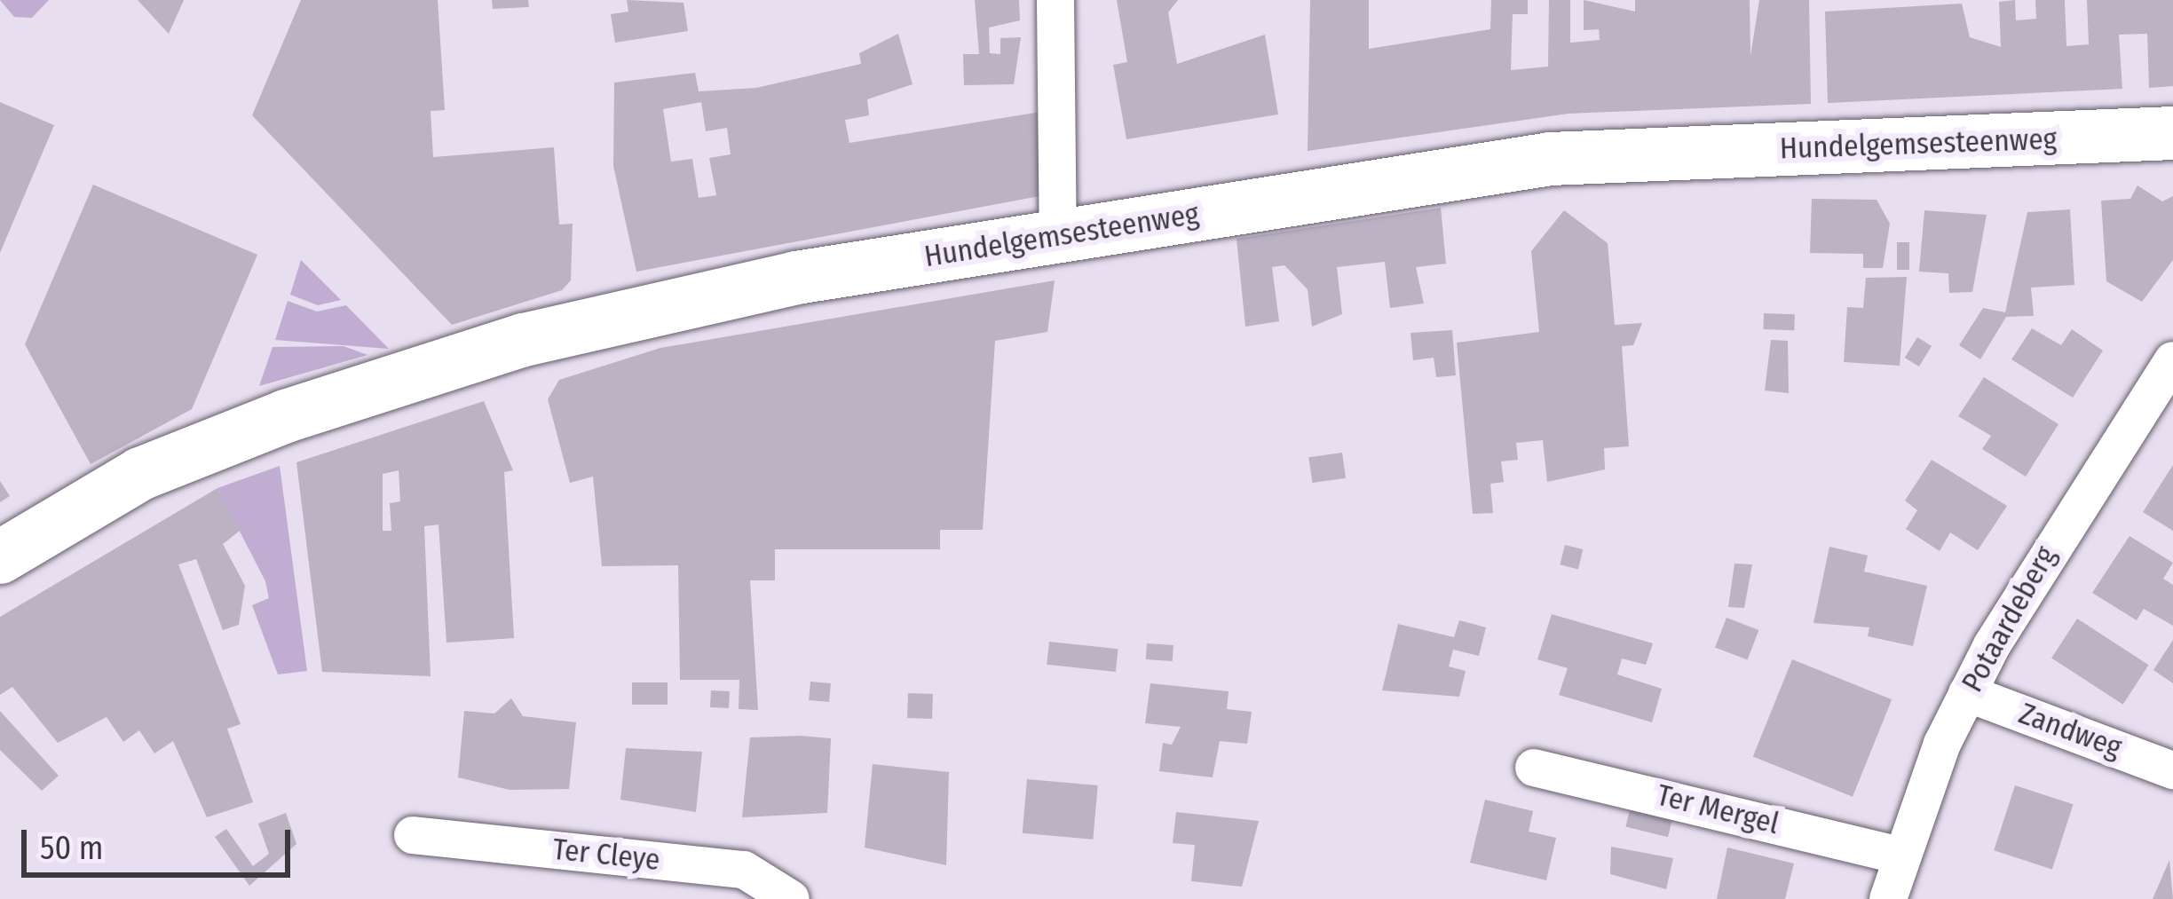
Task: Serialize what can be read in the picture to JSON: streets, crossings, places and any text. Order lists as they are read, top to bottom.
{
  "streets": {
    "main road": ["Hundelgemsesteenweg"],
    "street": [
      "Potaardeberg",
      "Zandweg",
      "Ter Mergel",
      "Ter Cleye"
    ]
  },
  "crossings": [
    ["Potaardeberg", "Zandweg"],
    ["Potaardeberg", "Ter Mergel"]
  ],
  "scale_bar": "50 m"
}
